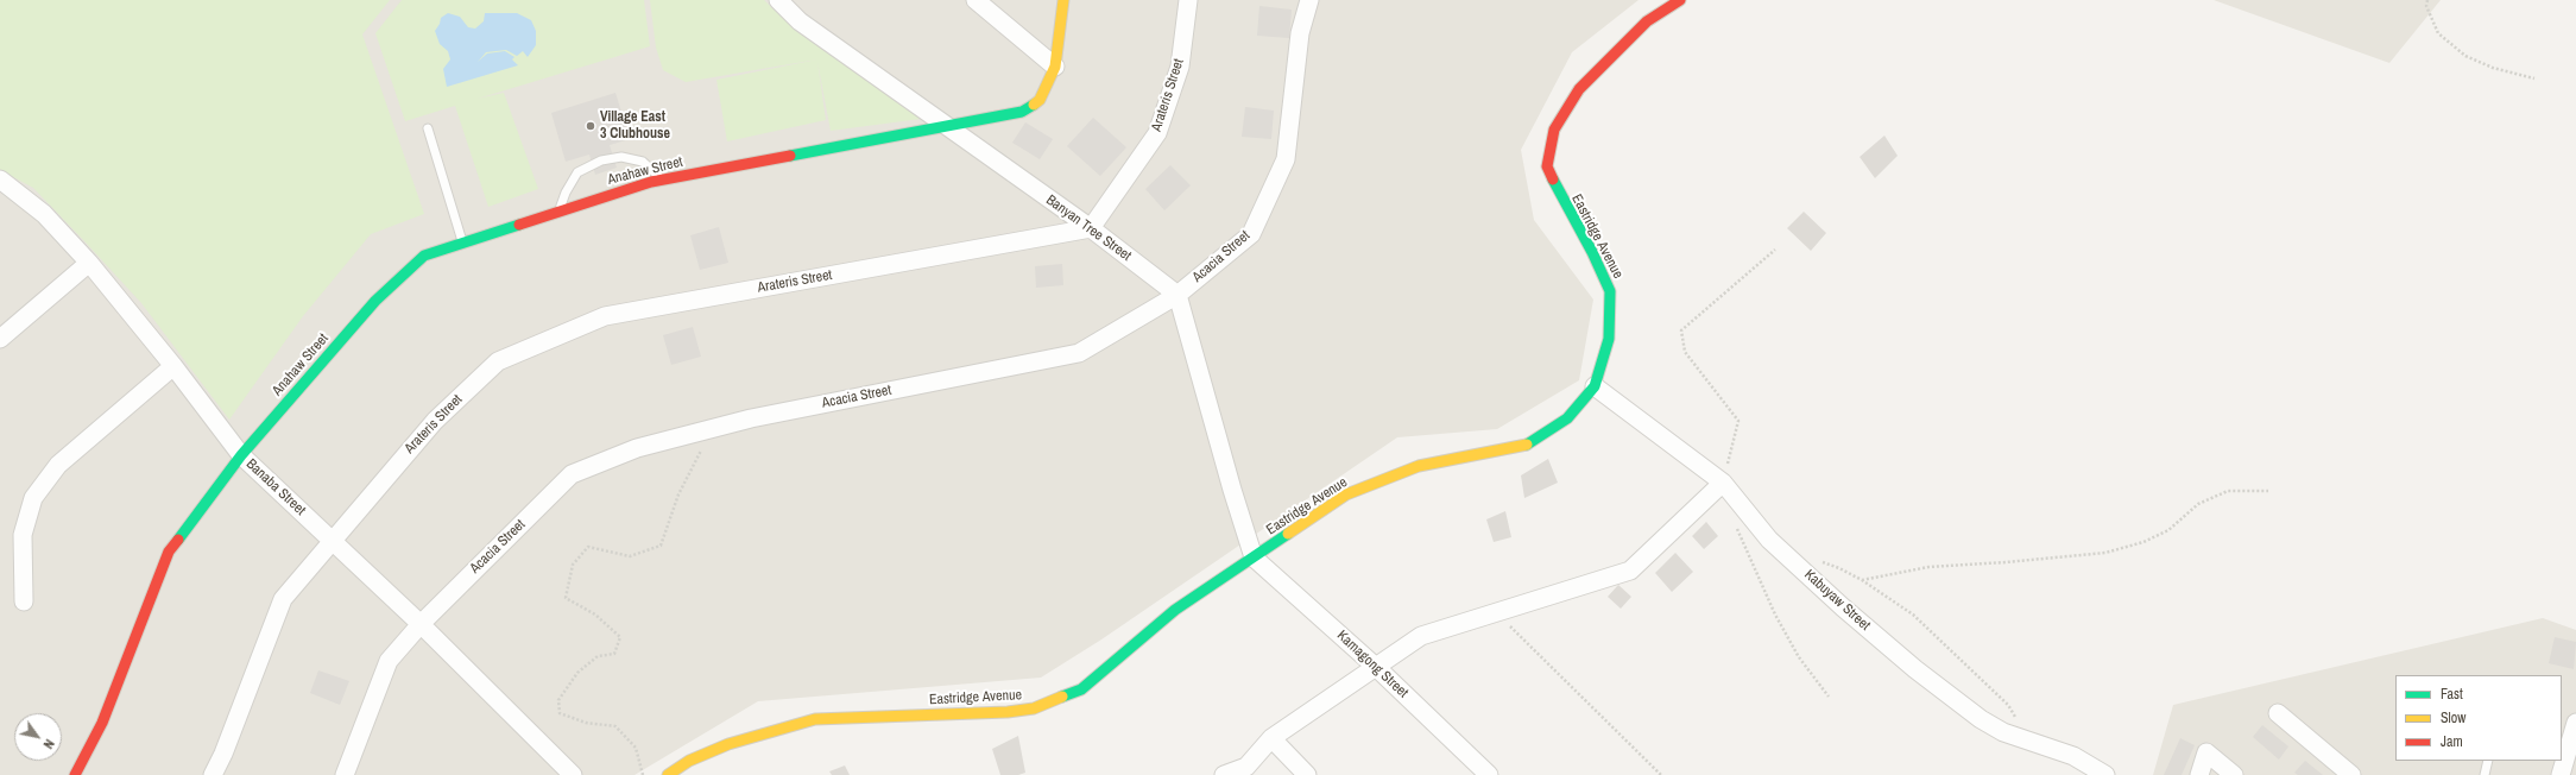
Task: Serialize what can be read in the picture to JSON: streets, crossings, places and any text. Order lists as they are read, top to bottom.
{
  "streets": {
    "street": [
      "Arateris Street",
      "Anahaw Street",
      "Banyan Tree Street",
      "Eastridge Avenue",
      "Acacia Street",
      "Banaba Street",
      "Kabuyaw Street",
      "Kamagong Street"
    ]
  },
  "crossings": [
    ["Arateris Street", "Banyan Tree Street"],
    ["Arateris Street", "Banaba Street"],
    ["Anahaw Street", "Banyan Tree Street"],
    ["Anahaw Street", "Banaba Street"],
    ["Banyan Tree Street", "Acacia Street"],
    ["Eastridge Avenue", "Kabuyaw Street"],
    ["Eastridge Avenue", "Kamagong Street"],
    ["Acacia Street", "Banaba Street"]
  ],
  "places": ["Village East 3 Clubhouse"],
  "legend": ["Fast", "Slow", "Jam"],
  "north": "bottom right"
}
